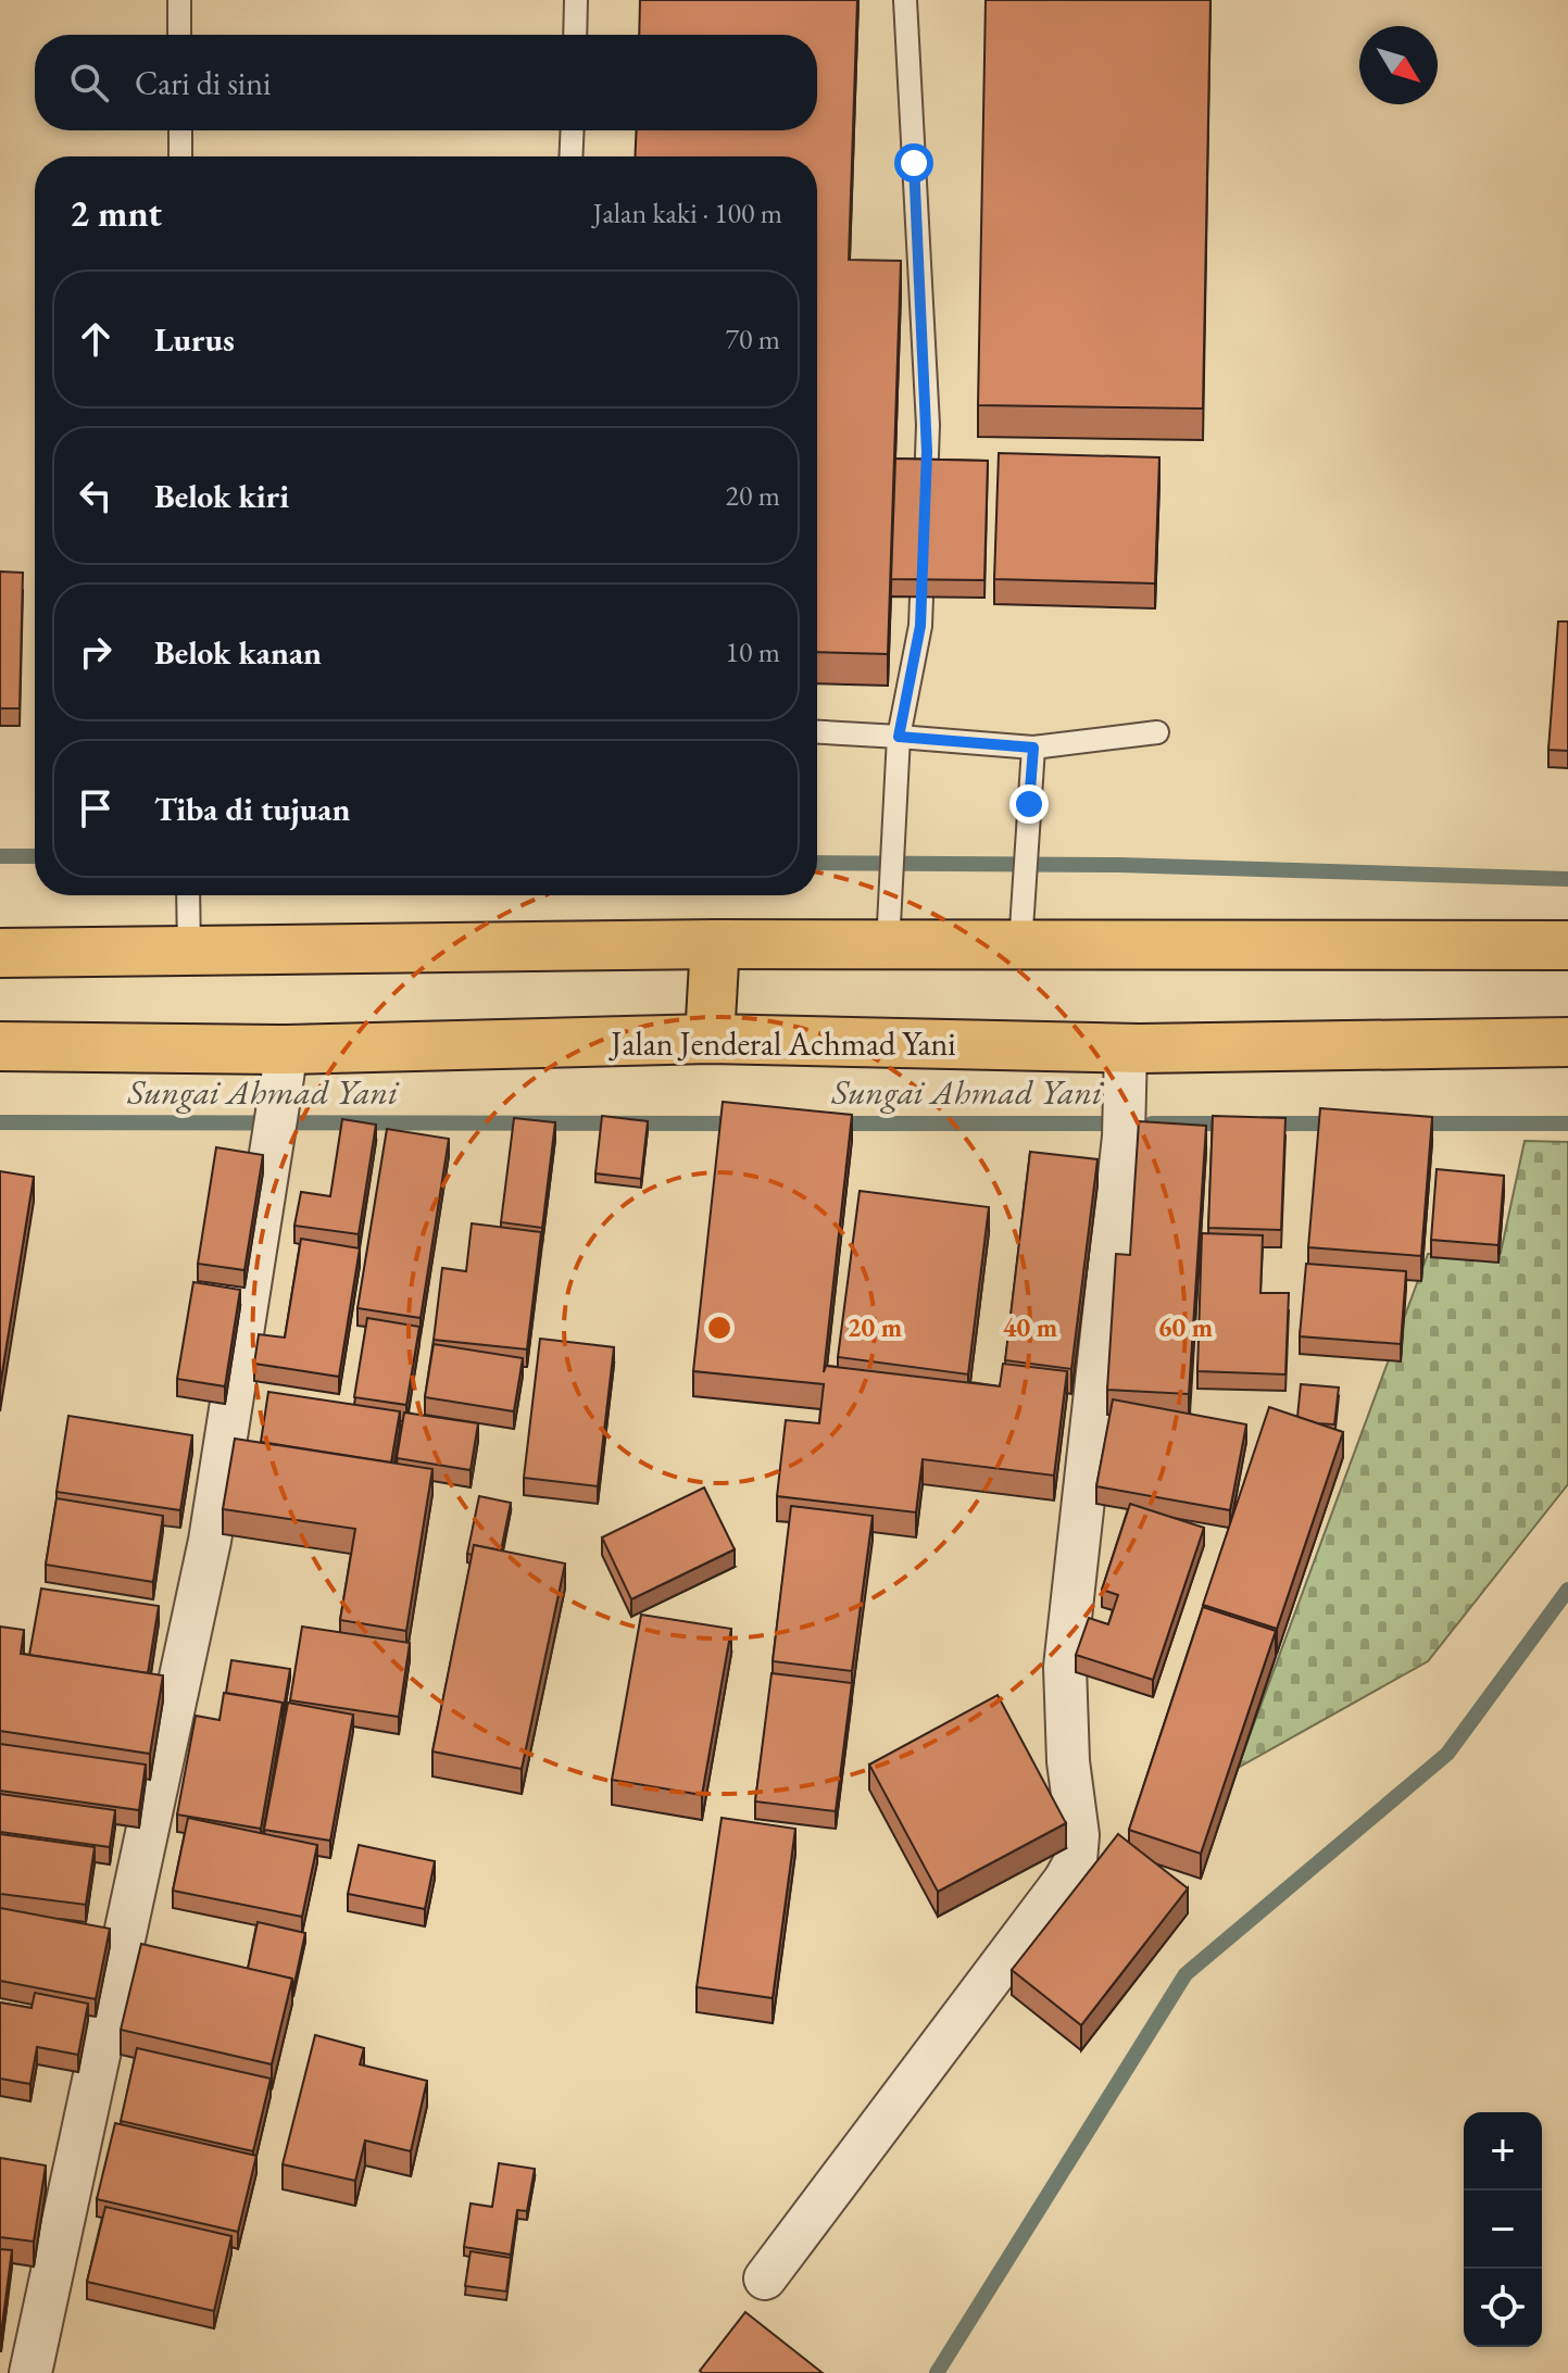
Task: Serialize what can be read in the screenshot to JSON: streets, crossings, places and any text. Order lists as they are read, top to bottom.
{
  "streets": {
    "highway": ["Jalan Jenderal Achmad Yani"]
  },
  "water": ["Sungai Ahmad Yani"],
  "north": "bottom right",
  "page": {
    "search": "Cari di sini",
    "heading": ["2 mnt", "Jalan kaki · 100 m"],
    "list": [
      ["Lurus", "70 m"],
      ["Belok kiri", "20 m"],
      ["Belok kanan", "10 m"],
      "Tiba di tujuan"
    ],
    "map_buttons": ["+", "−"]
  },
  "rings": ["20 m", "40 m", "60 m"]
}
